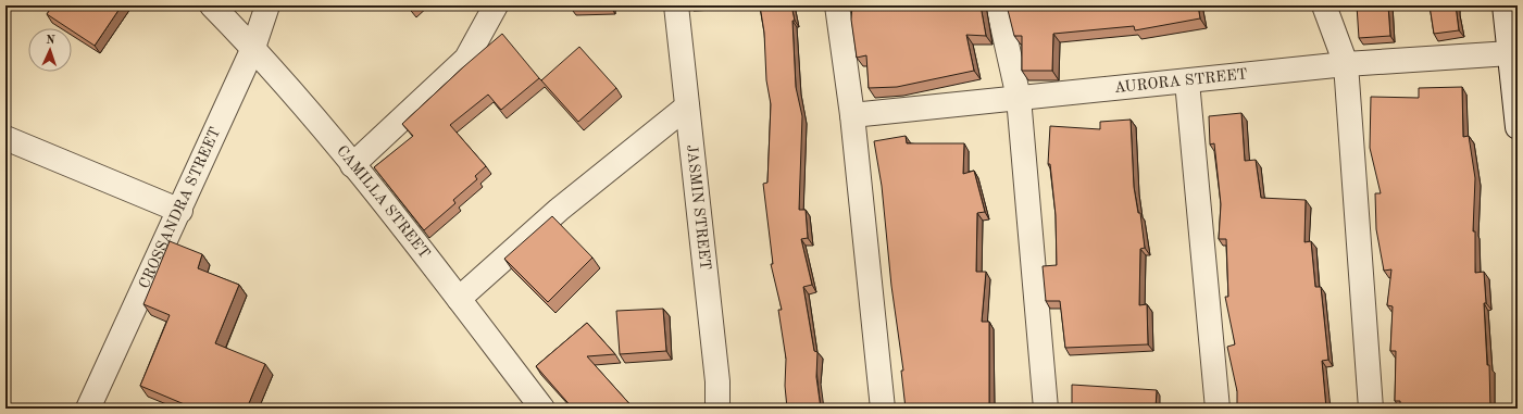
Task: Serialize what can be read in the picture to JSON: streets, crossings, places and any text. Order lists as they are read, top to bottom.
{
  "streets": {
    "street": [
      "AURORA STREET",
      "CAMILLA STREET",
      "JASMIN STREET",
      "CROSSANDRA STREET"
    ]
  },
  "crossings": [
    ["CAMILLA STREET", "CROSSANDRA STREET"]
  ],
  "north": "top"
}
